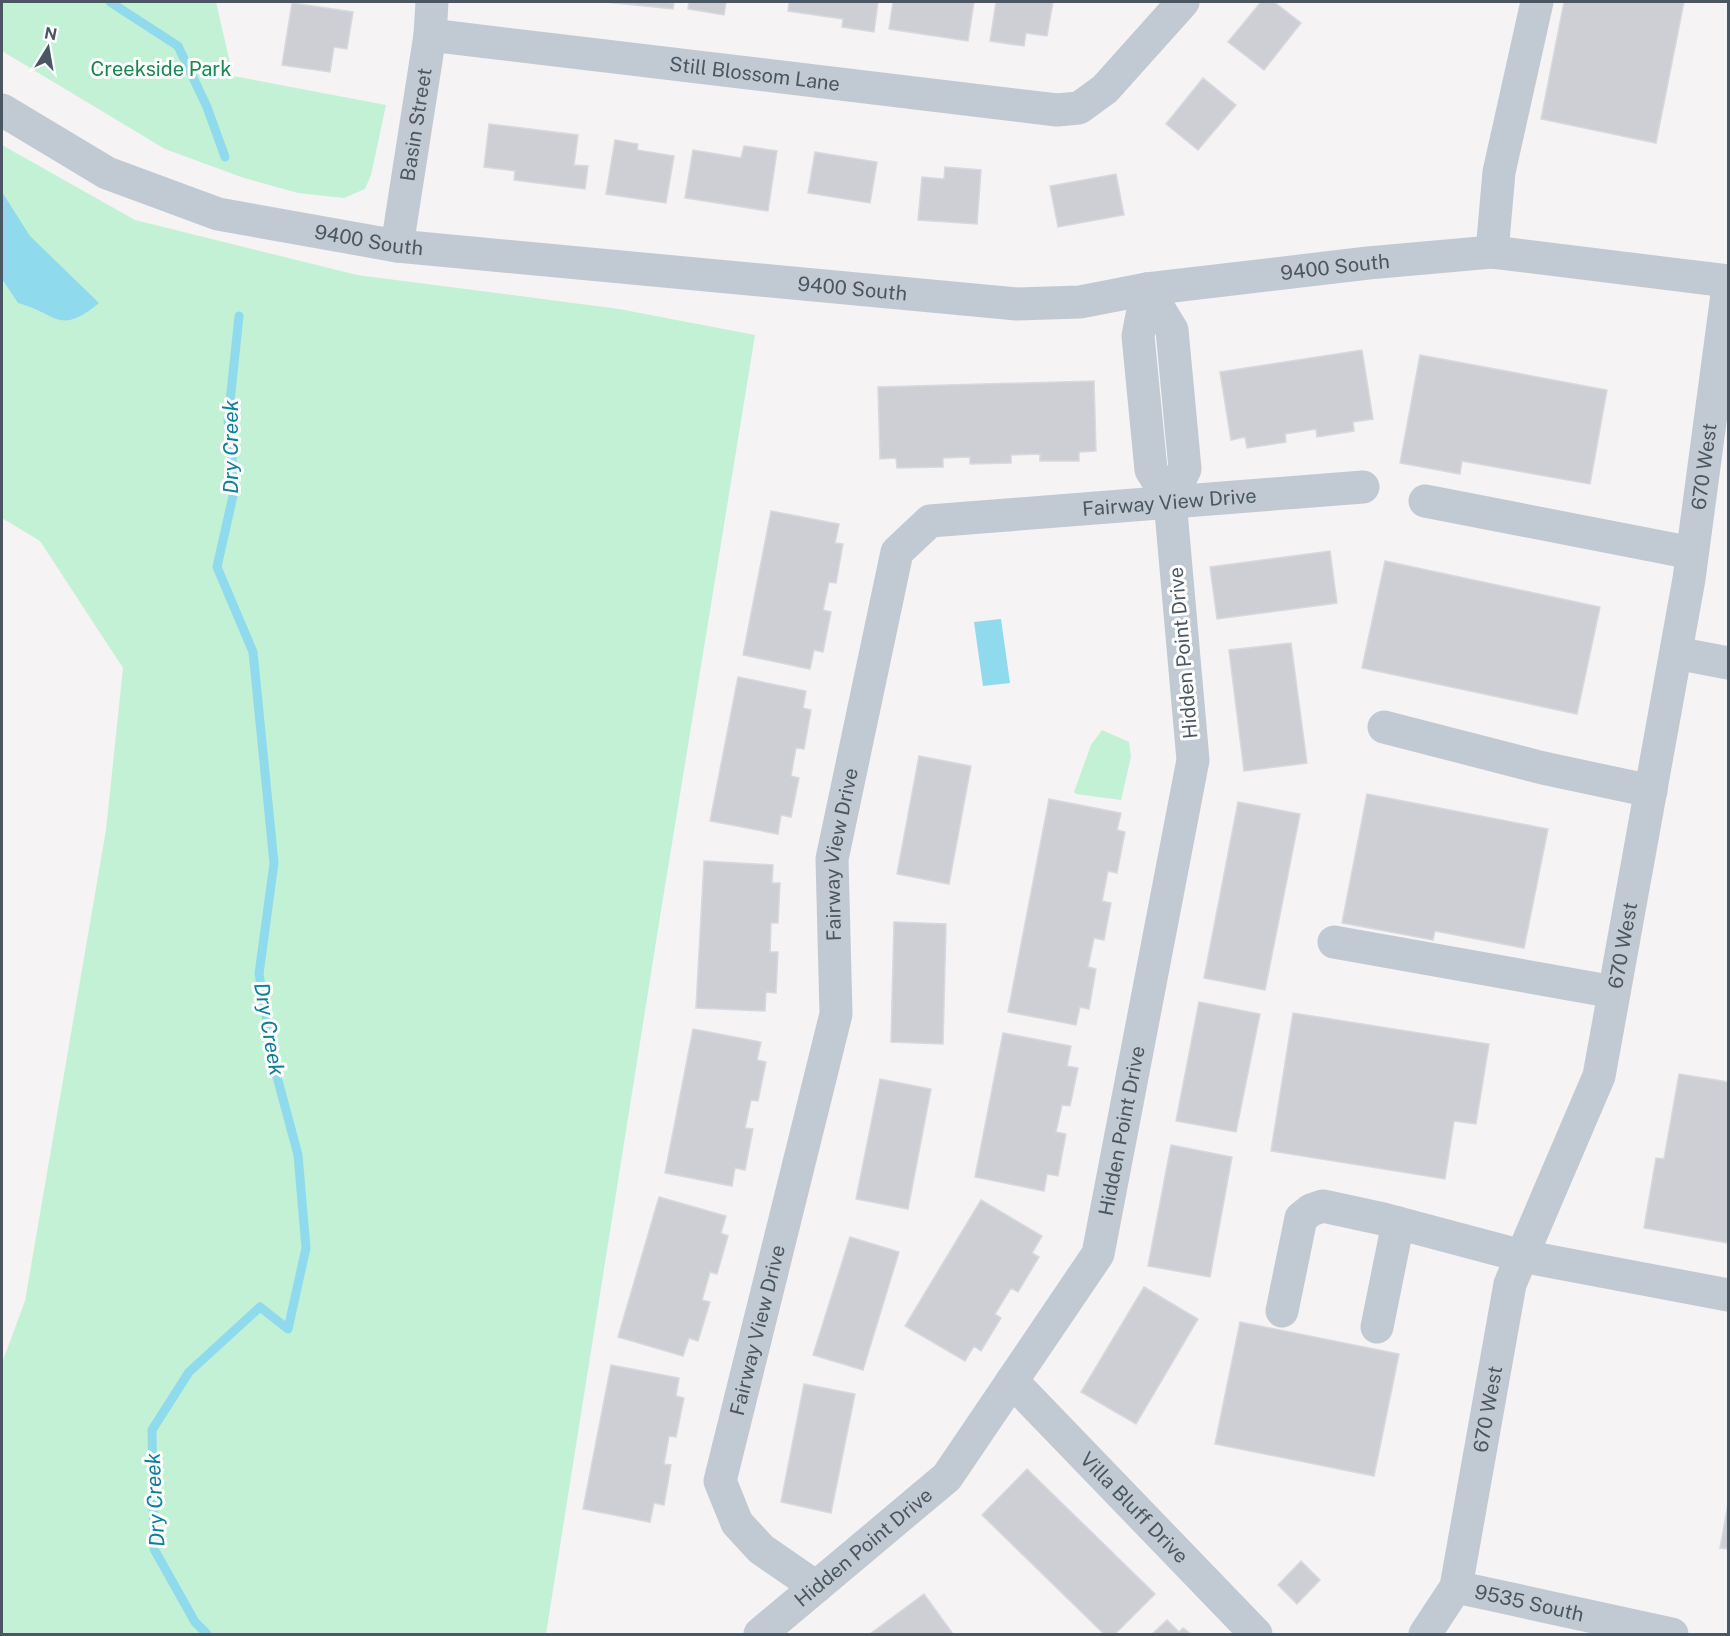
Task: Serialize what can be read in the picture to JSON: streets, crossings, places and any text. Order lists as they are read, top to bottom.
{
  "streets": {
    "street": [
      "Still Blossom Lane",
      "Basin Street",
      "9400 South",
      "670 West",
      "Fairway View Drive",
      "Hidden Point Drive",
      "Villa Bluff Drive",
      "9535 South"
    ]
  },
  "crossings": [
    ["Still Blossom Lane", "Basin Street"],
    ["Basin Street", "9400 South"],
    ["9400 South", "Hidden Point Drive"],
    ["670 West", "9535 South"],
    ["Fairway View Drive", "Hidden Point Drive"],
    ["Hidden Point Drive", "Villa Bluff Drive"]
  ],
  "water": ["Dry Creek"],
  "parks": ["Creekside Park"],
  "north": "top"
}
